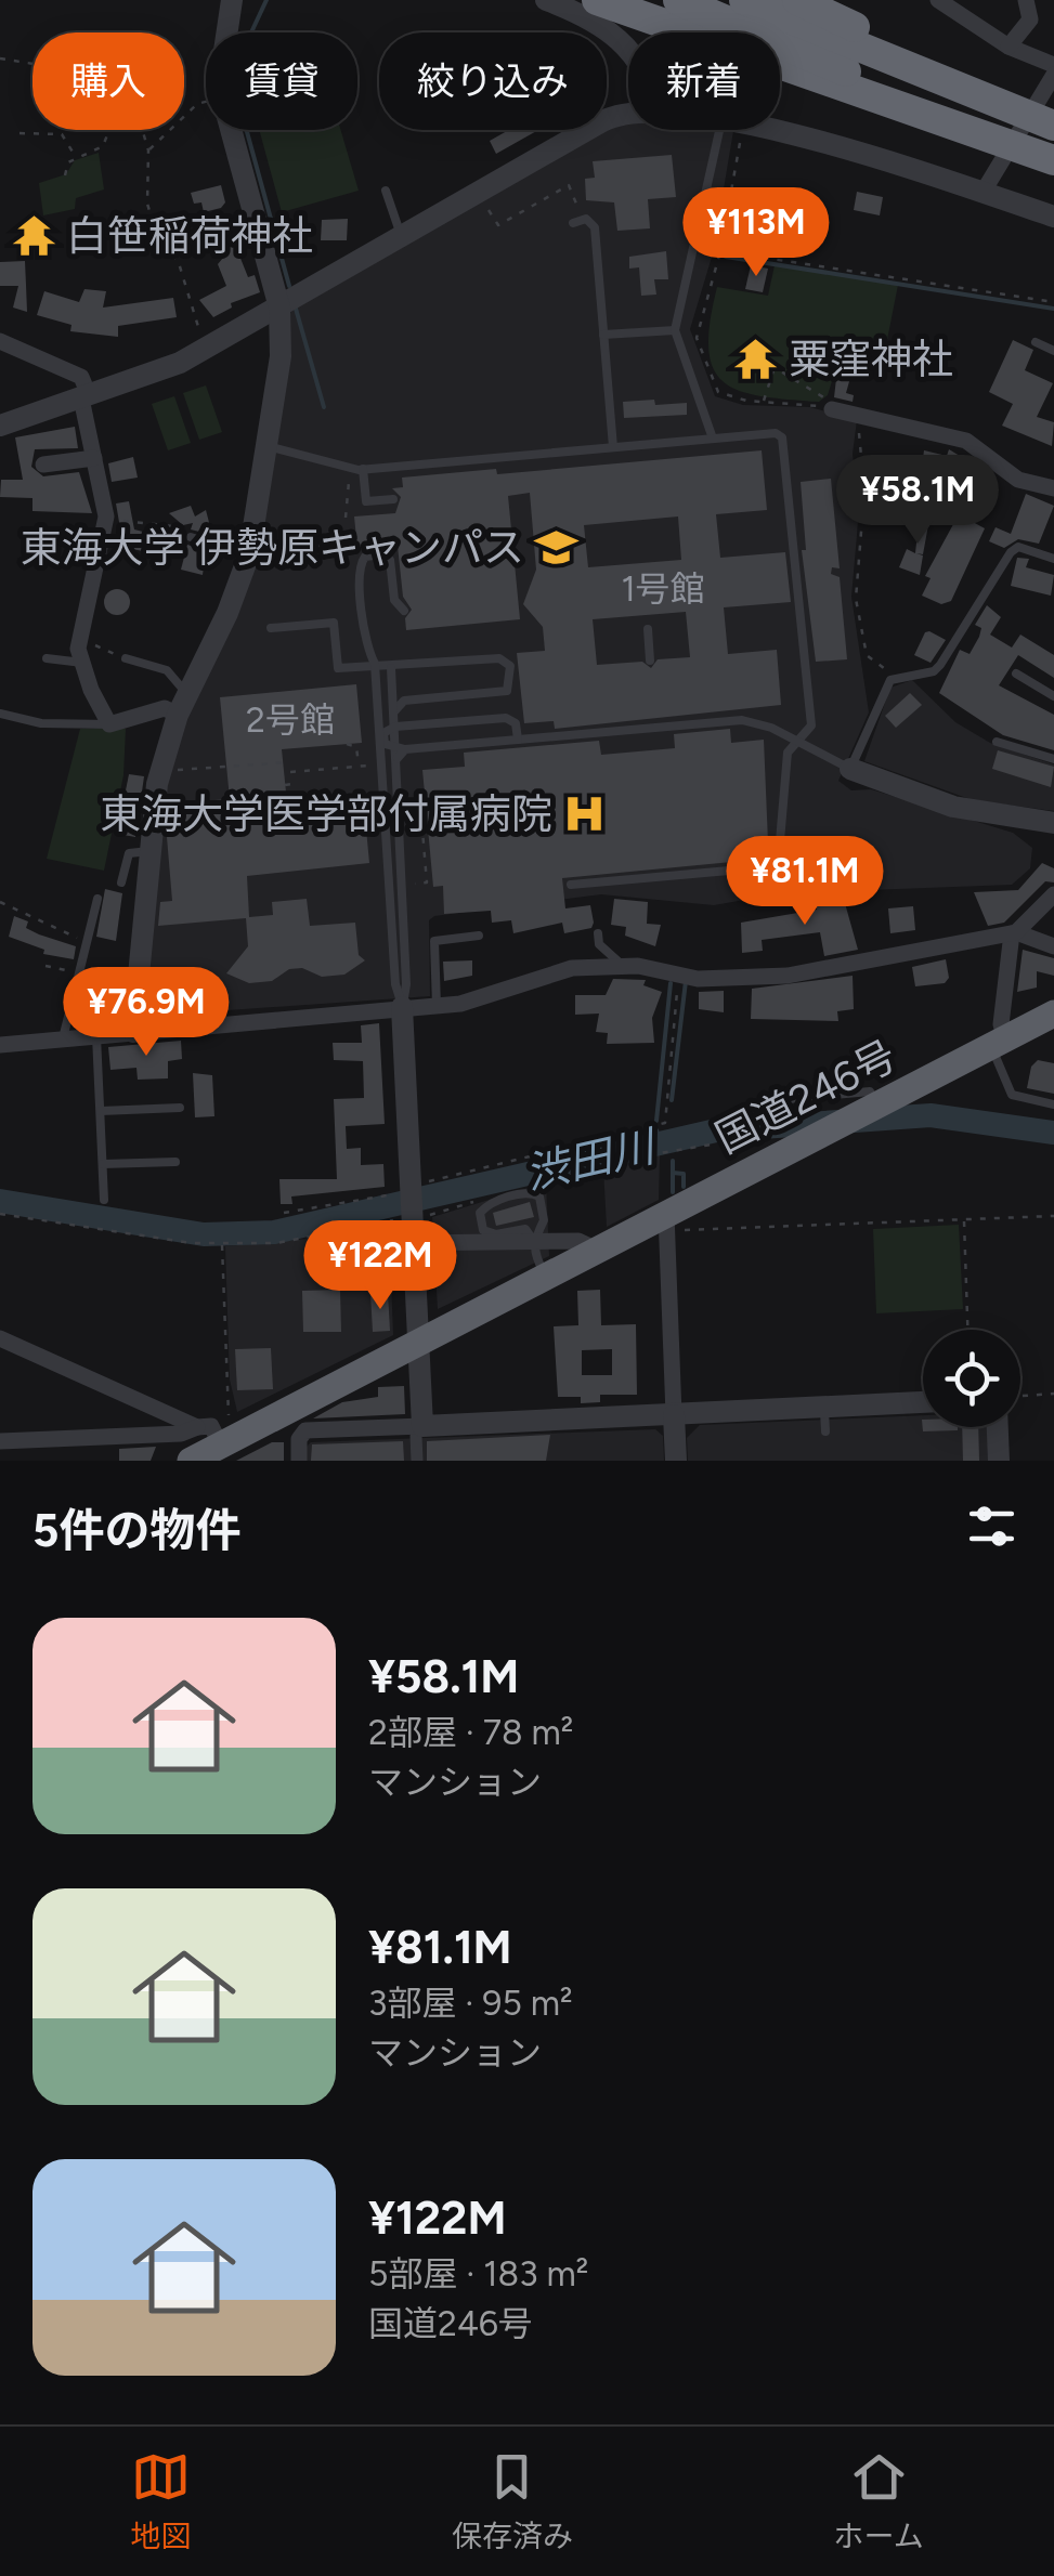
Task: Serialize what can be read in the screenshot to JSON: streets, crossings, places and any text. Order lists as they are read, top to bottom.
{
  "streets": {
    "highway": ["国道246号"]
  },
  "water": ["渋田川"],
  "places": {
    "temple": ["白笹稲荷神社", "粟窪神社"],
    "school or university": ["東海大学 伊勢原キャンパス"],
    "hospital": ["東海大学医学部付属病院"]
  },
  "house_numbers": ["1号館", "2号館"],
  "page": {
    "chip": [
      "購入",
      "賃貸",
      "絞り込み",
      "新着"
    ],
    "price": [
      "¥113M",
      "¥58.1M",
      "¥81.1M",
      "¥76.9M",
      "¥122M"
    ],
    "heading": "5件の物件",
    "list": [
      {
        "name": "¥58.1M",
        "note": "2部屋 · 78 m² · マンション"
      },
      {
        "name": "¥81.1M",
        "note": "3部屋 · 95 m² · マンション"
      },
      {
        "name": "¥122M",
        "note": "5部屋 · 183 m² · 国道246号"
      }
    ],
    "tabs": ["地図", "保存済み", "ホーム"]
  }
}
